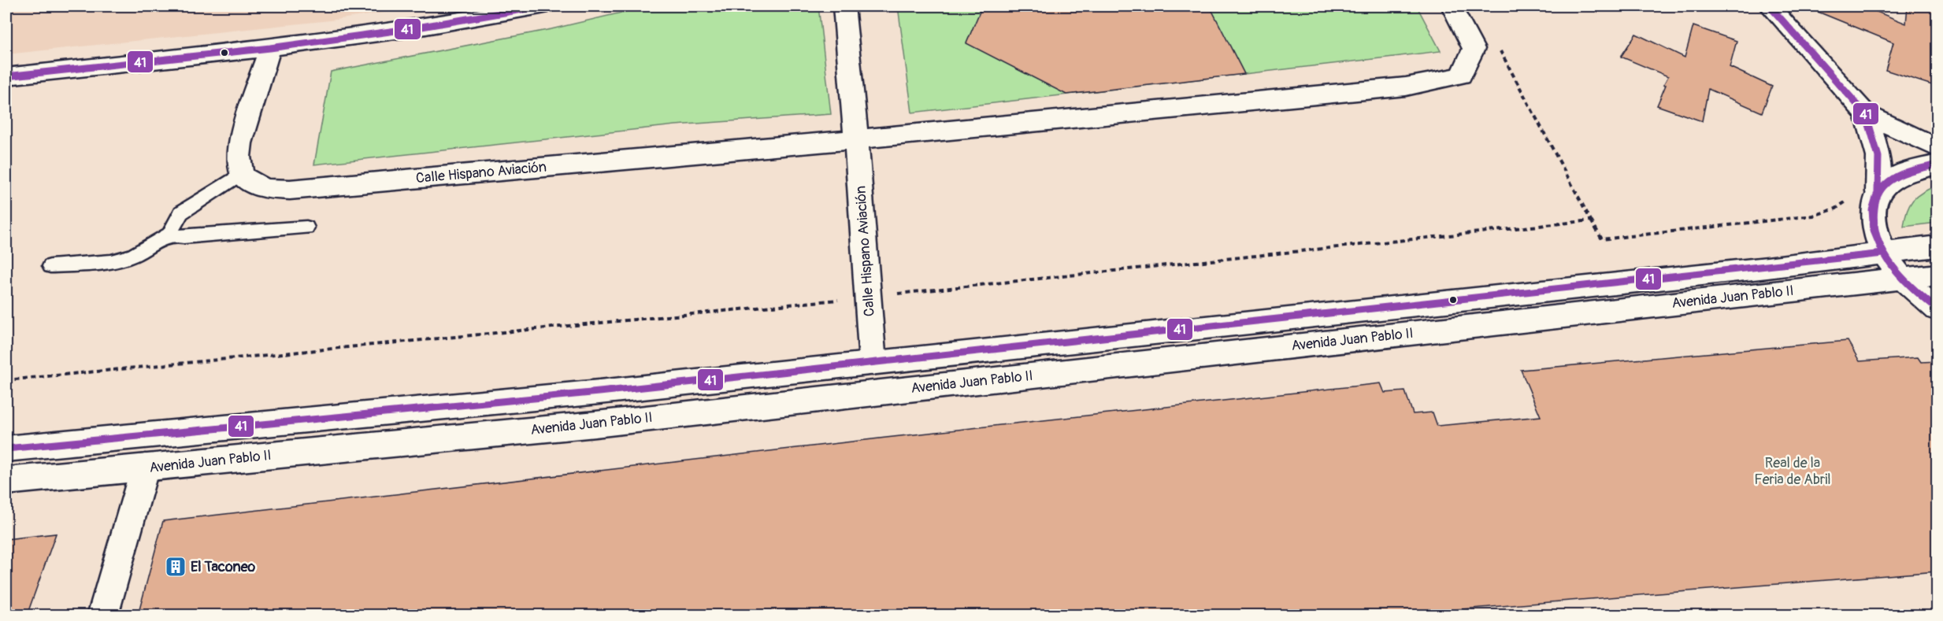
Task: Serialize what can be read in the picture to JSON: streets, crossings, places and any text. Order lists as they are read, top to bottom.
{
  "streets": {
    "main road": ["Calle Hispano Aviación", "Avenida Juan Pablo II"]
  },
  "crossings": [
    ["Calle Hispano Aviación", "Avenida Juan Pablo II"]
  ],
  "parks": ["Real de la Feria de Abril"],
  "places": {
    "building": ["El Taconeo"]
  },
  "lines": ["transit line 41"]
}
